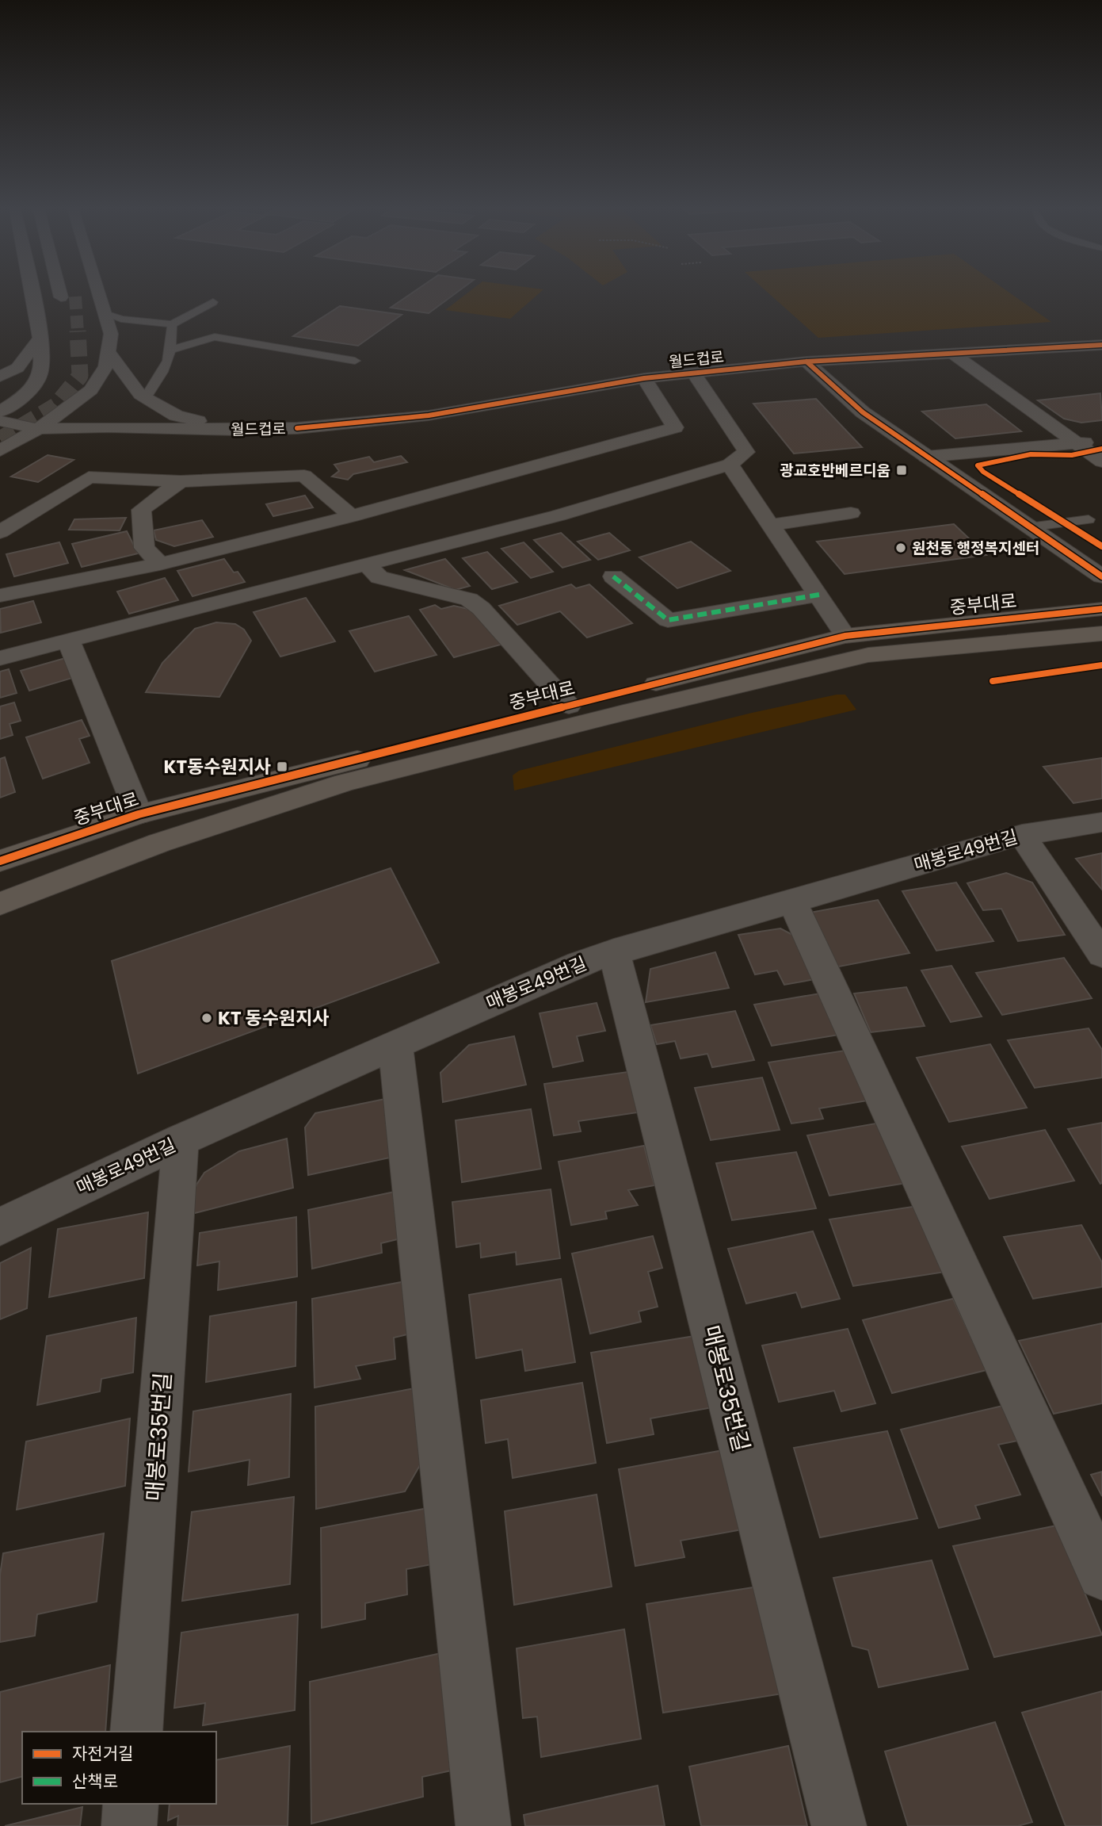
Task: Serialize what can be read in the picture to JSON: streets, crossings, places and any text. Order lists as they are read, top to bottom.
{
  "streets": {
    "main road": ["중부대로"],
    "street": ["월드컵로", "매봉로49번길", "매봉로35번길"]
  },
  "crossings": [
    ["매봉로49번길", "매봉로35번길"]
  ],
  "places": {
    "transit": ["광교호반베르디움", "KT동수원지사"],
    "other": ["원천동 행정복지센터", "KT 동수원지사"]
  },
  "legend": ["자전거길", "산책로"]
}
